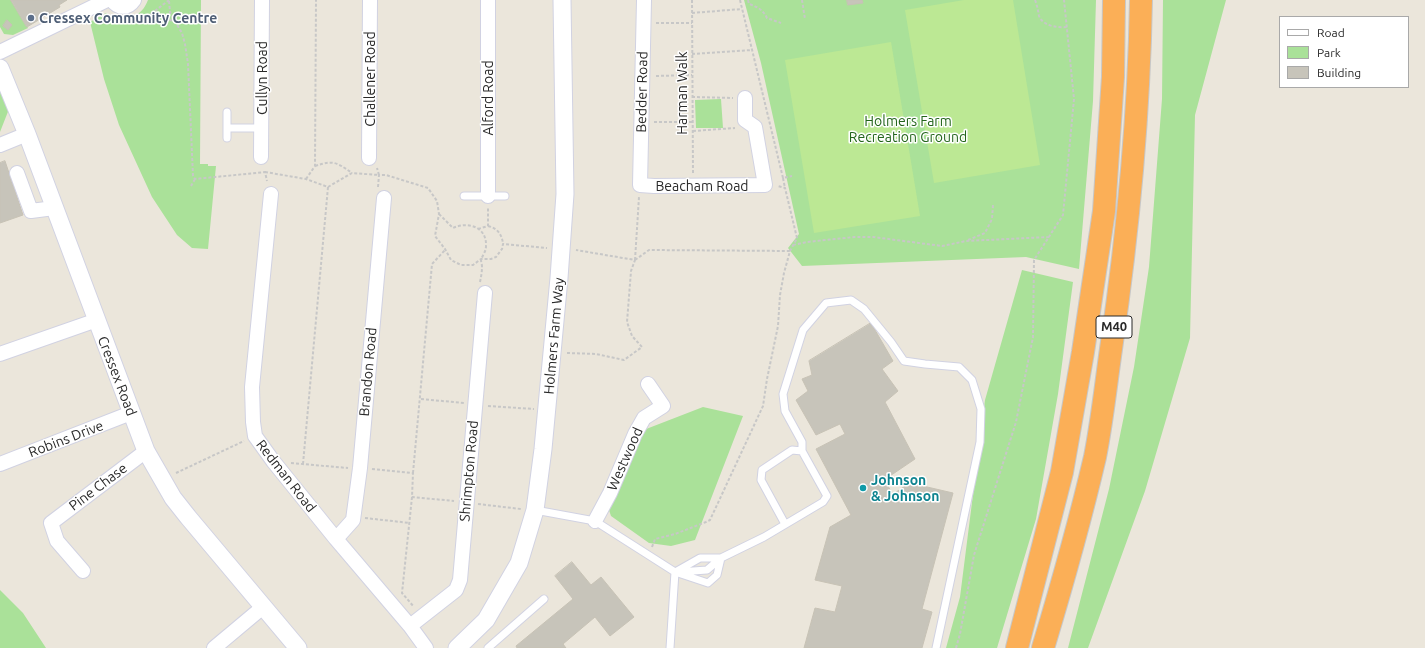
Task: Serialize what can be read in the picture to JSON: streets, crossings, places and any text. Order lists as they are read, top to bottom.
{
  "streets": {
    "highway": ["M40"],
    "street": [
      "Cullyn Road",
      "Challener Road",
      "Bedder Road",
      "Alford Road",
      "Beacham Road",
      "Holmers Farm Way",
      "Brandon Road",
      "Cressex Road",
      "Robins Drive",
      "Westwood",
      "Shrimpton Road",
      "Redman Road",
      "Pine Chase"
    ],
    "path": ["Harman Walk"]
  },
  "crossings": [
    ["Bedder Road", "Beacham Road"],
    ["Harman Walk", "Beacham Road"],
    ["Cressex Road", "Robins Drive"],
    ["Cressex Road", "Pine Chase"],
    ["Shrimpton Road", "Redman Road"]
  ],
  "parks": ["Holmers Farm Recreation Ground"],
  "places": ["Cressex Community Centre", "Johnson & Johnson"],
  "legend": ["Road", "Park", "Building"]
}
